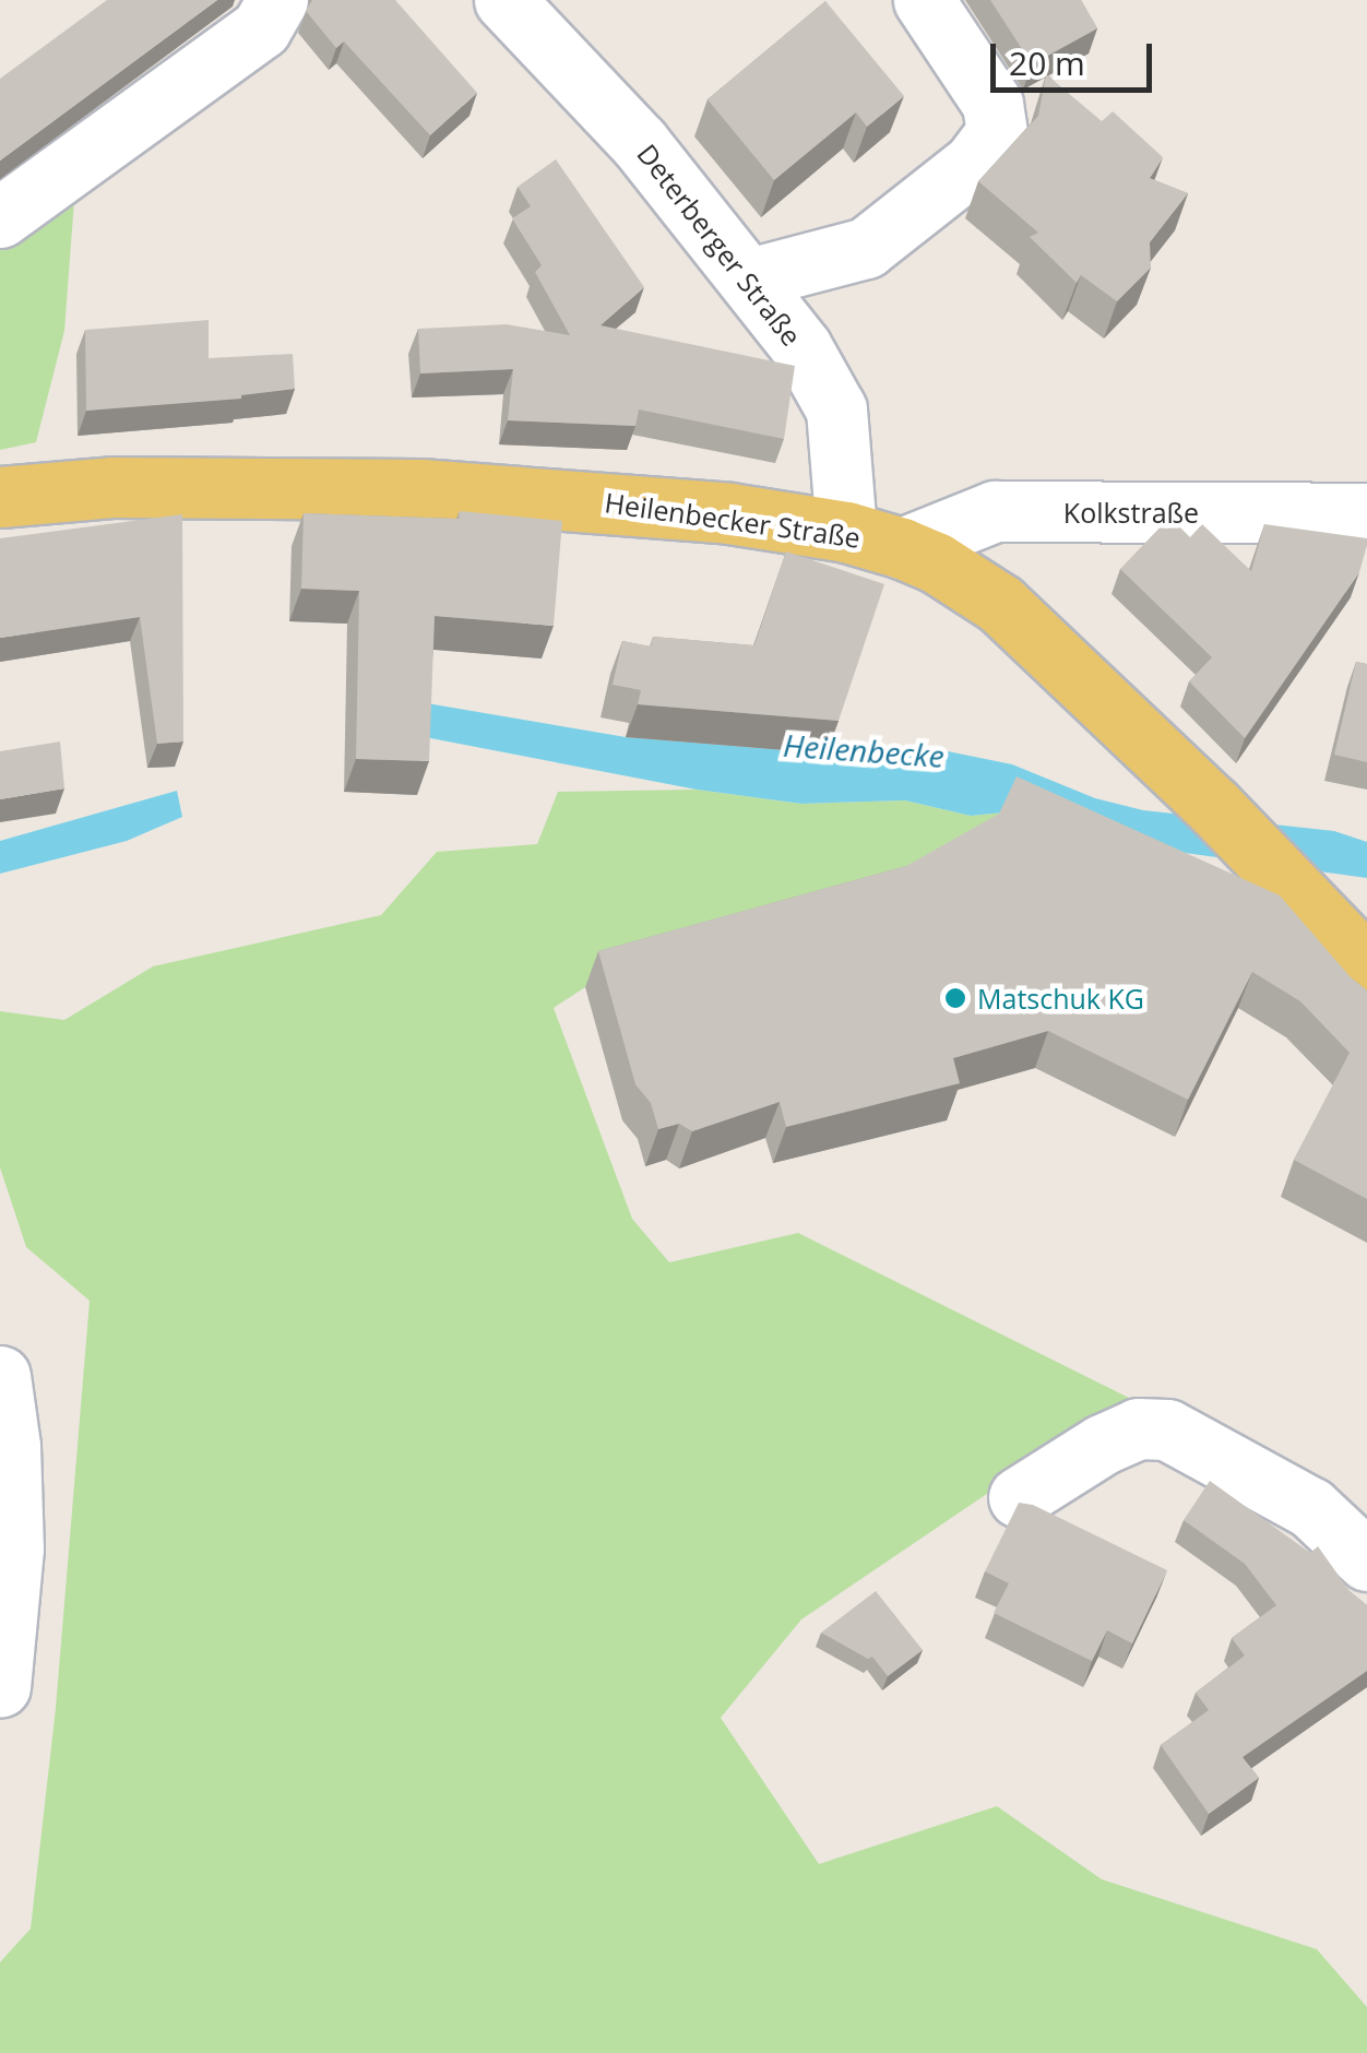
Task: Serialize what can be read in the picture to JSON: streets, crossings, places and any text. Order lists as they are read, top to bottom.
{
  "streets": {
    "main road": ["Heilenbecker Straße"],
    "street": ["Deterberger Straße", "Kolkstraße"]
  },
  "crossings": [
    ["Deterberger Straße", "Kolkstraße"],
    ["Deterberger Straße", "Heilenbecker Straße"],
    ["Kolkstraße", "Heilenbecker Straße"]
  ],
  "water": ["Heilenbecke"],
  "places": ["Matschuk KG"],
  "scale_bar": "20 m"
}
